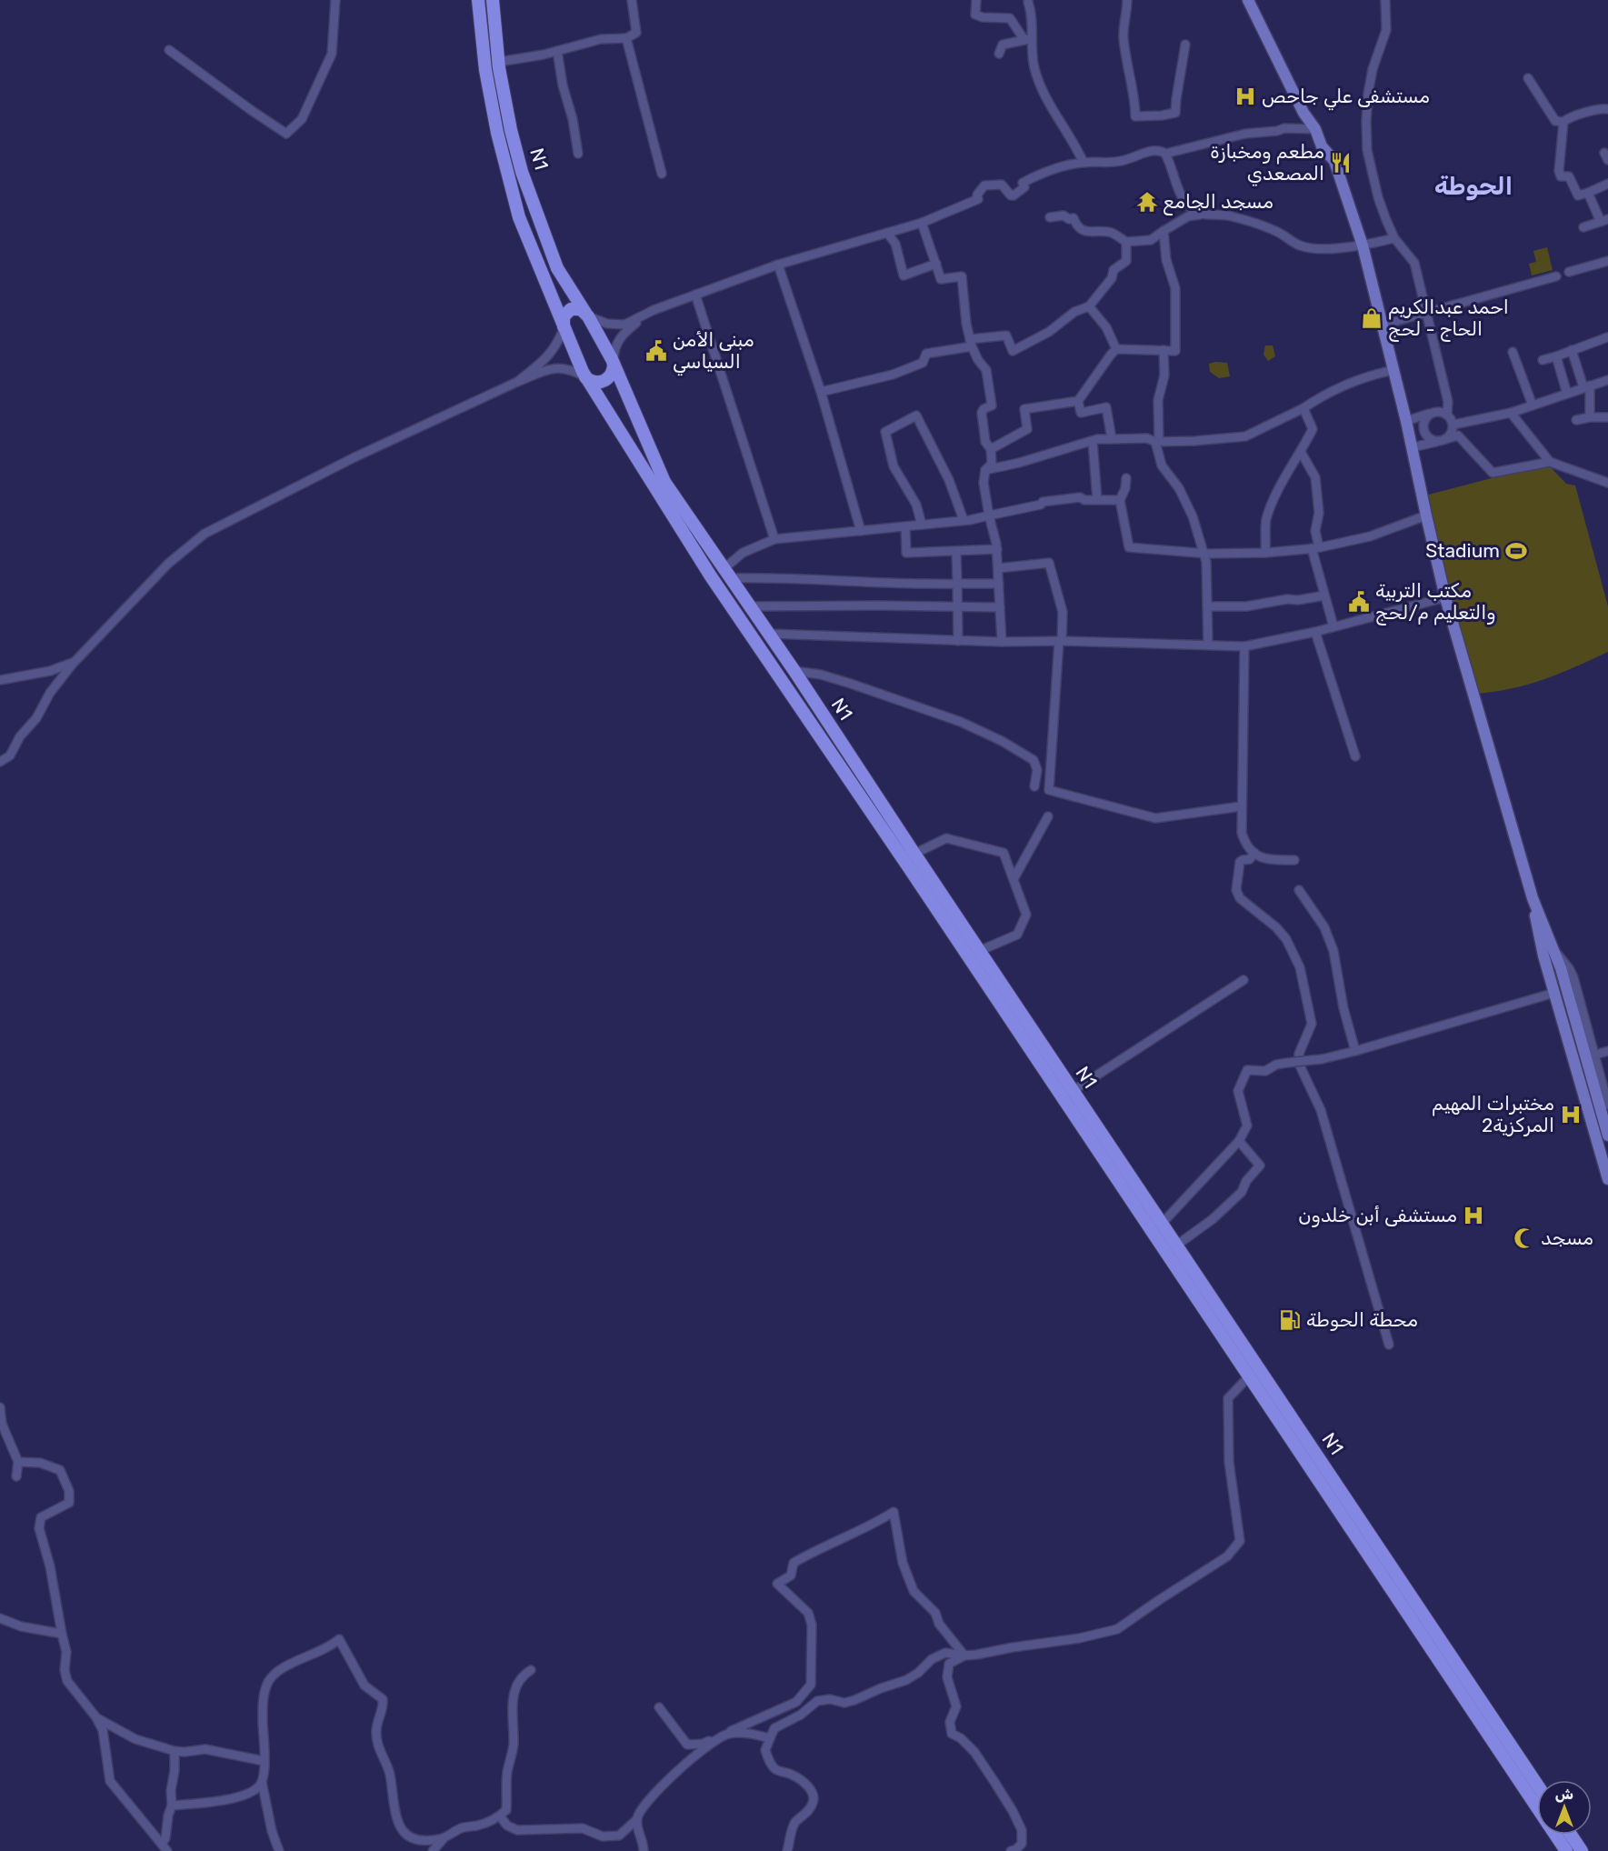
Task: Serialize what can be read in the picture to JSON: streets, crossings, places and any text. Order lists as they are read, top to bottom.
{
  "streets": {
    "highway": ["N1"]
  },
  "districts": ["الحوطة"],
  "places": {
    "hospital": ["مستشفى علي جاحص", "مختبرات المهيم المركزية2", "مستشفى أبن خلدون"],
    "restaurant": ["مطعم ومخبازة المصعدي"],
    "temple": ["مسجد الجامع"],
    "shop": ["احمد عبدالكريم الحاج - لحج"],
    "public building": ["مبنى الأمن السياسي", "مكتب التربية والتعليم م/لحج"],
    "sports": ["Stadium"],
    "mosque": ["مسجد"],
    "fuel station": ["محطة الحوطة"]
  },
  "north": "top"
}
